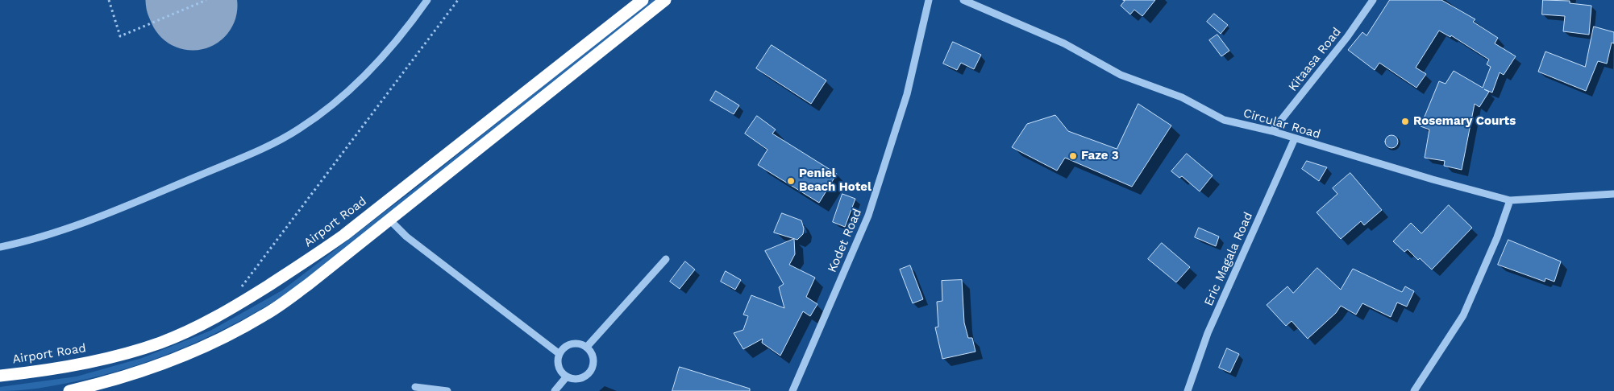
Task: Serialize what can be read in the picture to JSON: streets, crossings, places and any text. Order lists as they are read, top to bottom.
{
  "streets": {
    "highway": ["Airport Road"],
    "street": [
      "Kitaasa Road",
      "Circular Road",
      "Kodet Road",
      "Eric Magala Road"
    ]
  },
  "crossings": [
    ["Kitaasa Road", "Circular Road"],
    ["Circular Road", "Eric Magala Road"]
  ],
  "places": ["Rosemary Courts", "Faze 3", "Peniel Beach Hotel"]
}
